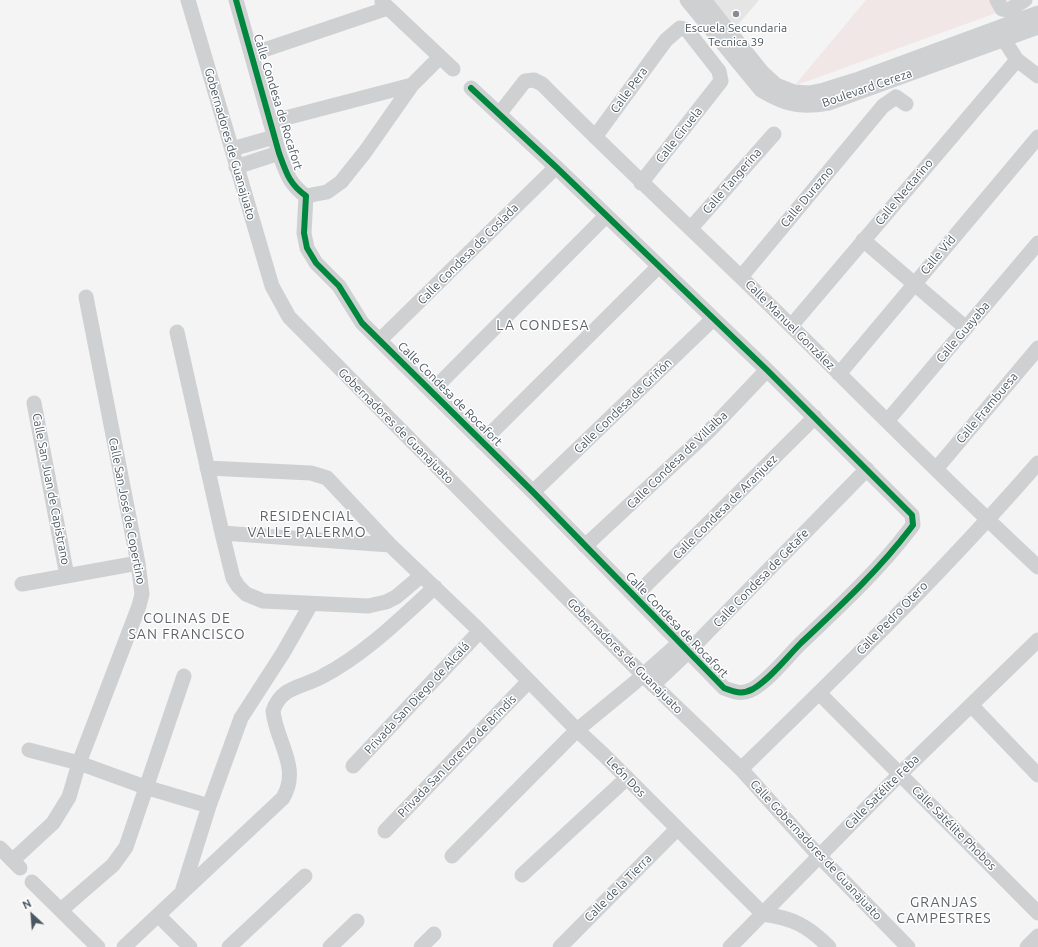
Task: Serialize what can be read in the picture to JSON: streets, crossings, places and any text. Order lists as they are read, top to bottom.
{
  "streets": {
    "street": [
      "Boulevard Cereza",
      "Calle Pera",
      "Calle Condesa de Rocafort",
      "Calle Ciruela",
      "Gobernadores de Guanajuato",
      "Calle Tangerina",
      "Calle Nectarino",
      "Calle Durazno",
      "Calle Condesa de Coslada",
      "Calle Vid",
      "Calle Manuel González",
      "Calle Guayaba",
      "Calle Condesa de Griñón",
      "Calle Frambuesa",
      "Calle Condesa de Villalba",
      "Calle San Juan de Capistrano",
      "Calle Condesa de Aranjuez",
      "Calle San José de Copertino",
      "Calle Condesa de Getafe",
      "Calle Pedro Otero",
      "Privada San Diego de Alcalá",
      "Privada San Lorenzo de Brindis",
      "León Dos",
      "Calle Satélite Feba",
      "Calle Satélite Phobos",
      "Calle Gobernadores de Guanajuato",
      "Calle de la Tierra"
    ]
  },
  "crossings": [
    ["Calle Pera", "Calle Ciruela"],
    ["Calle Pera", "Calle Manuel González"],
    ["Calle Condesa de Rocafort", "Calle Condesa de Coslada"],
    ["Calle Condesa de Rocafort", "Calle Manuel González"],
    ["Calle Condesa de Rocafort", "Calle Condesa de Griñón"],
    ["Calle Condesa de Rocafort", "Calle Condesa de Villalba"],
    ["Calle Condesa de Rocafort", "Calle Condesa de Aranjuez"],
    ["Calle Condesa de Rocafort", "Calle Condesa de Getafe"],
    ["Calle Ciruela", "Calle Manuel González"],
    ["Gobernadores de Guanajuato", "Calle Condesa de Getafe"],
    ["Gobernadores de Guanajuato", "Calle Pedro Otero"],
    ["Gobernadores de Guanajuato", "Calle Gobernadores de Guanajuato"],
    ["Calle Tangerina", "Calle Manuel González"],
    ["Calle Nectarino", "Calle Manuel González"],
    ["Calle Durazno", "Calle Manuel González"],
    ["Calle Vid", "Calle Manuel González"],
    ["Calle Manuel González", "Calle Guayaba"],
    ["Calle Manuel González", "Calle Frambuesa"],
    ["Calle Manuel González", "Calle Pedro Otero"],
    ["Calle Condesa de Getafe", "León Dos"],
    ["Calle Pedro Otero", "Calle Satélite Phobos"],
    ["Calle Pedro Otero", "Calle Gobernadores de Guanajuato"],
    ["Privada San Diego de Alcalá", "León Dos"],
    ["Privada San Lorenzo de Brindis", "León Dos"],
    ["León Dos", "Calle Satélite Feba"],
    ["León Dos", "Calle de la Tierra"],
    ["Calle Satélite Feba", "Calle Satélite Phobos"],
    ["Calle Satélite Feba", "Calle Gobernadores de Guanajuato"]
  ],
  "districts": [
    "LA CONDESA",
    "RESIDENCIAL VALLE PALERMO",
    "COLINAS DE SAN FRANCISCO",
    "GRANJAS CAMPESTRES"
  ],
  "places": ["Escuela Secundaria Tecnica 39"],
  "north": "top left"
}
